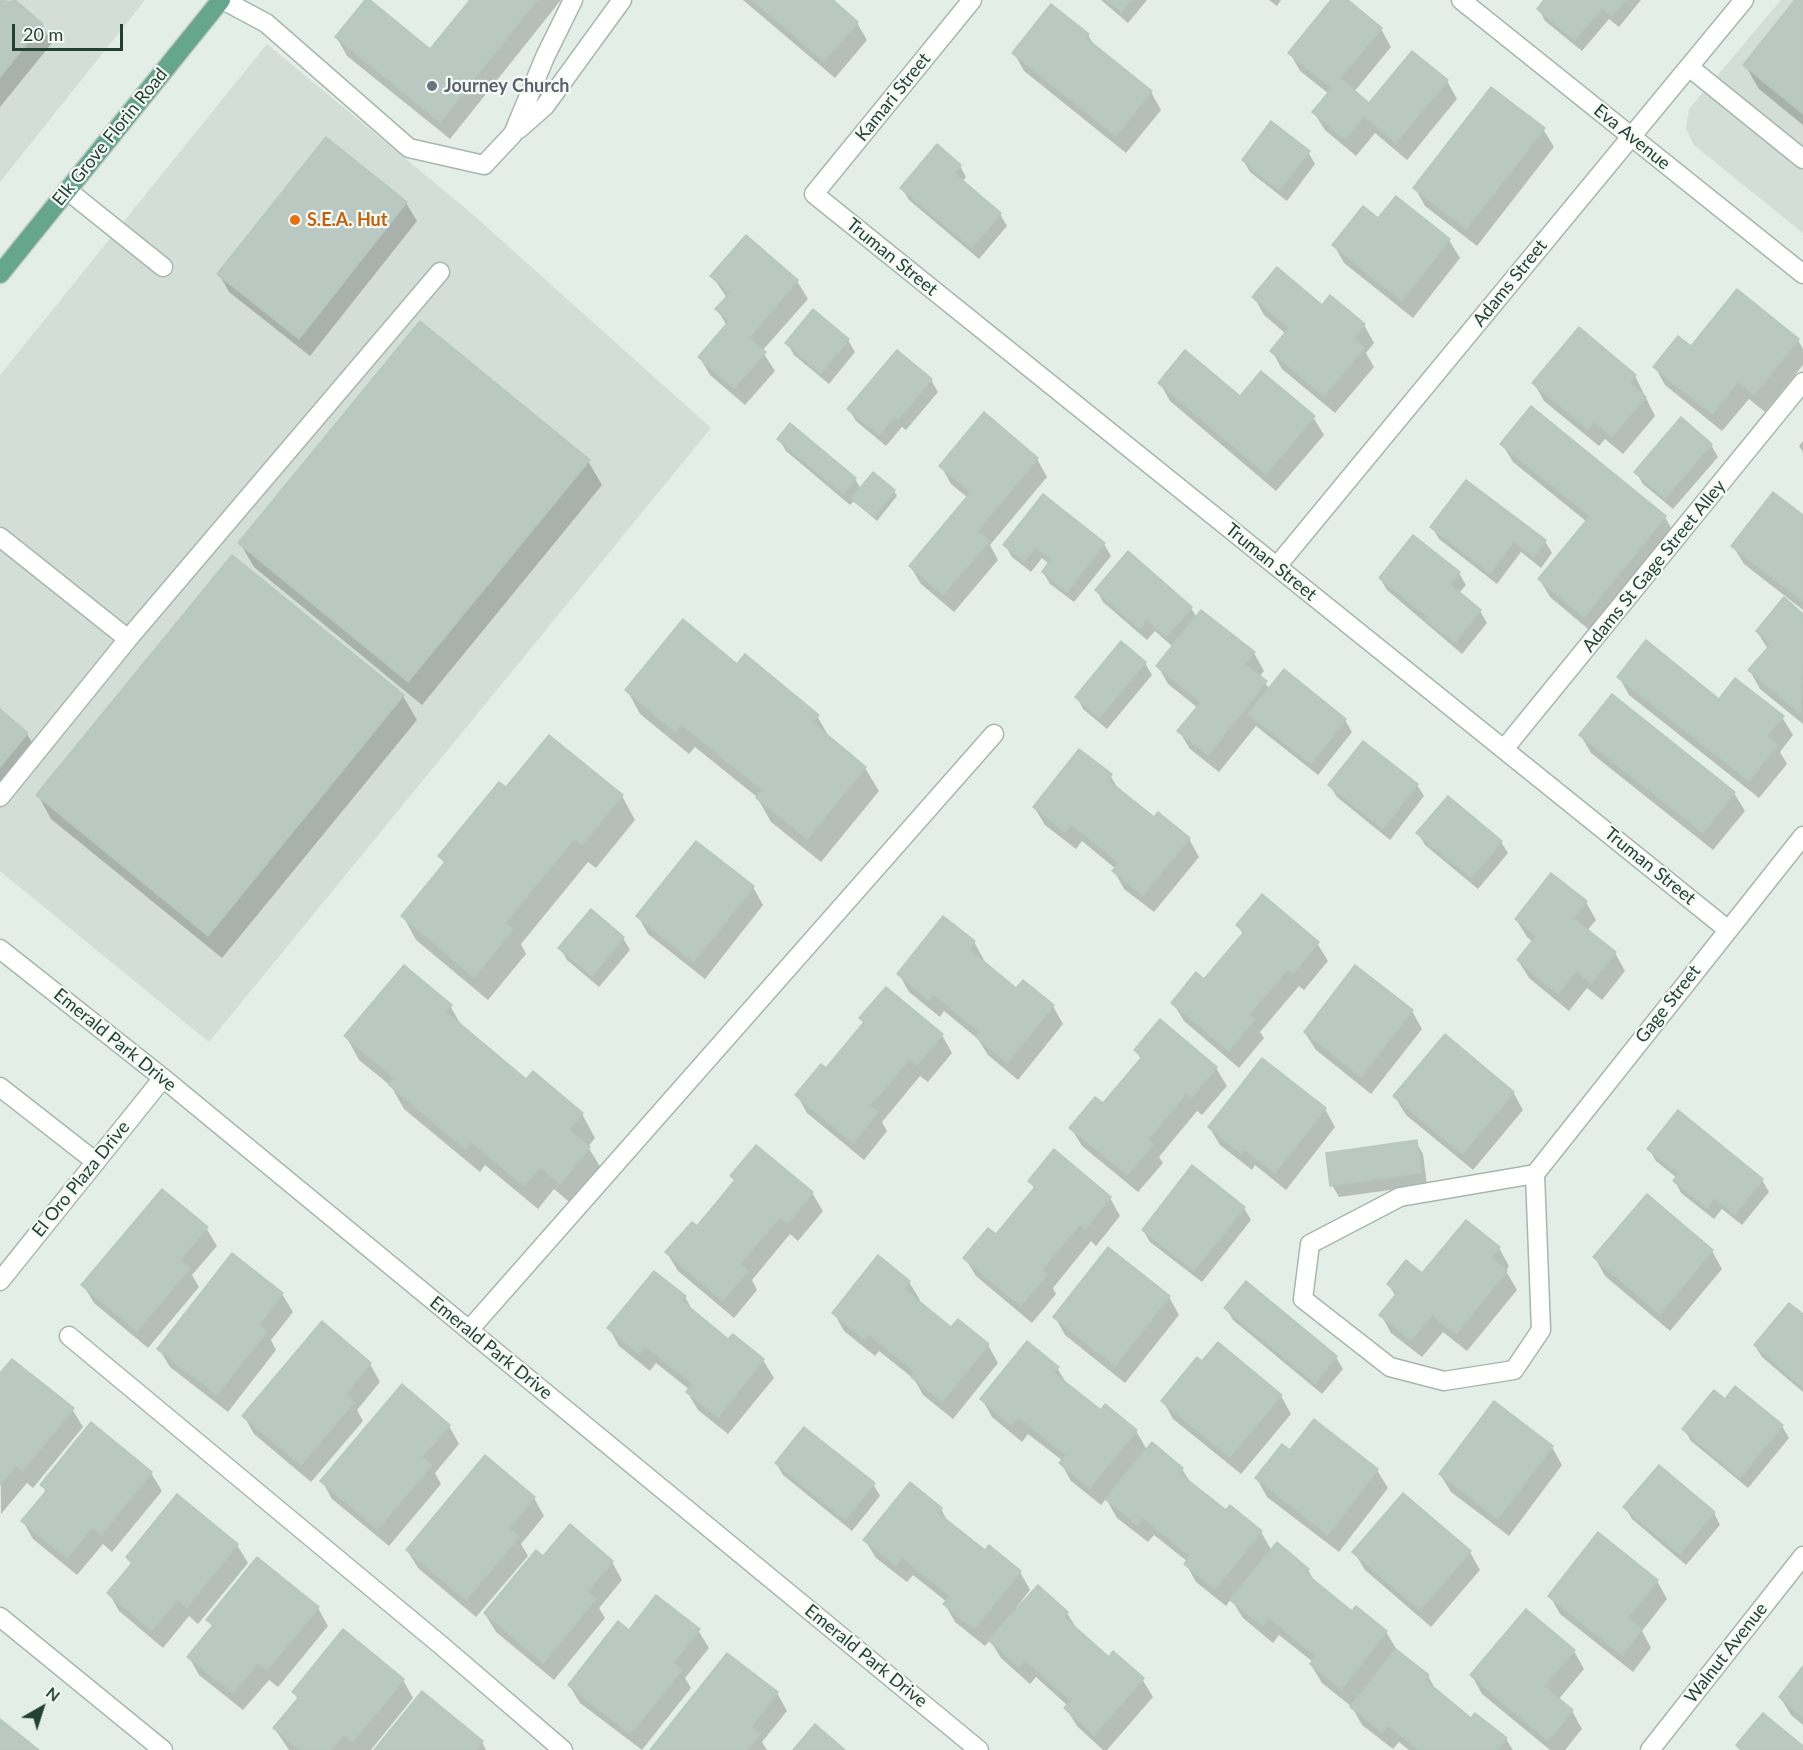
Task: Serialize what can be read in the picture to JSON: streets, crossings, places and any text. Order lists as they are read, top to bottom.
{
  "streets": {
    "main road": ["Elk Grove Florin Road"],
    "street": [
      "Kamari Street",
      "Eva Avenue",
      "Truman Street",
      "Adams Street",
      "Adams St Gage Street Alley",
      "Gage Street",
      "Emerald Park Drive",
      "El Oro Plaza Drive",
      "Walnut Avenue"
    ]
  },
  "crossings": [
    ["Kamari Street", "Truman Street"],
    ["Eva Avenue", "Adams Street"],
    ["Truman Street", "Adams Street"],
    ["Truman Street", "Adams St Gage Street Alley"],
    ["Truman Street", "Gage Street"],
    ["Emerald Park Drive", "El Oro Plaza Drive"]
  ],
  "places": ["Journey Church", "S.E.A. Hut"],
  "scale_bar": "20 m",
  "north": "top right"
}
